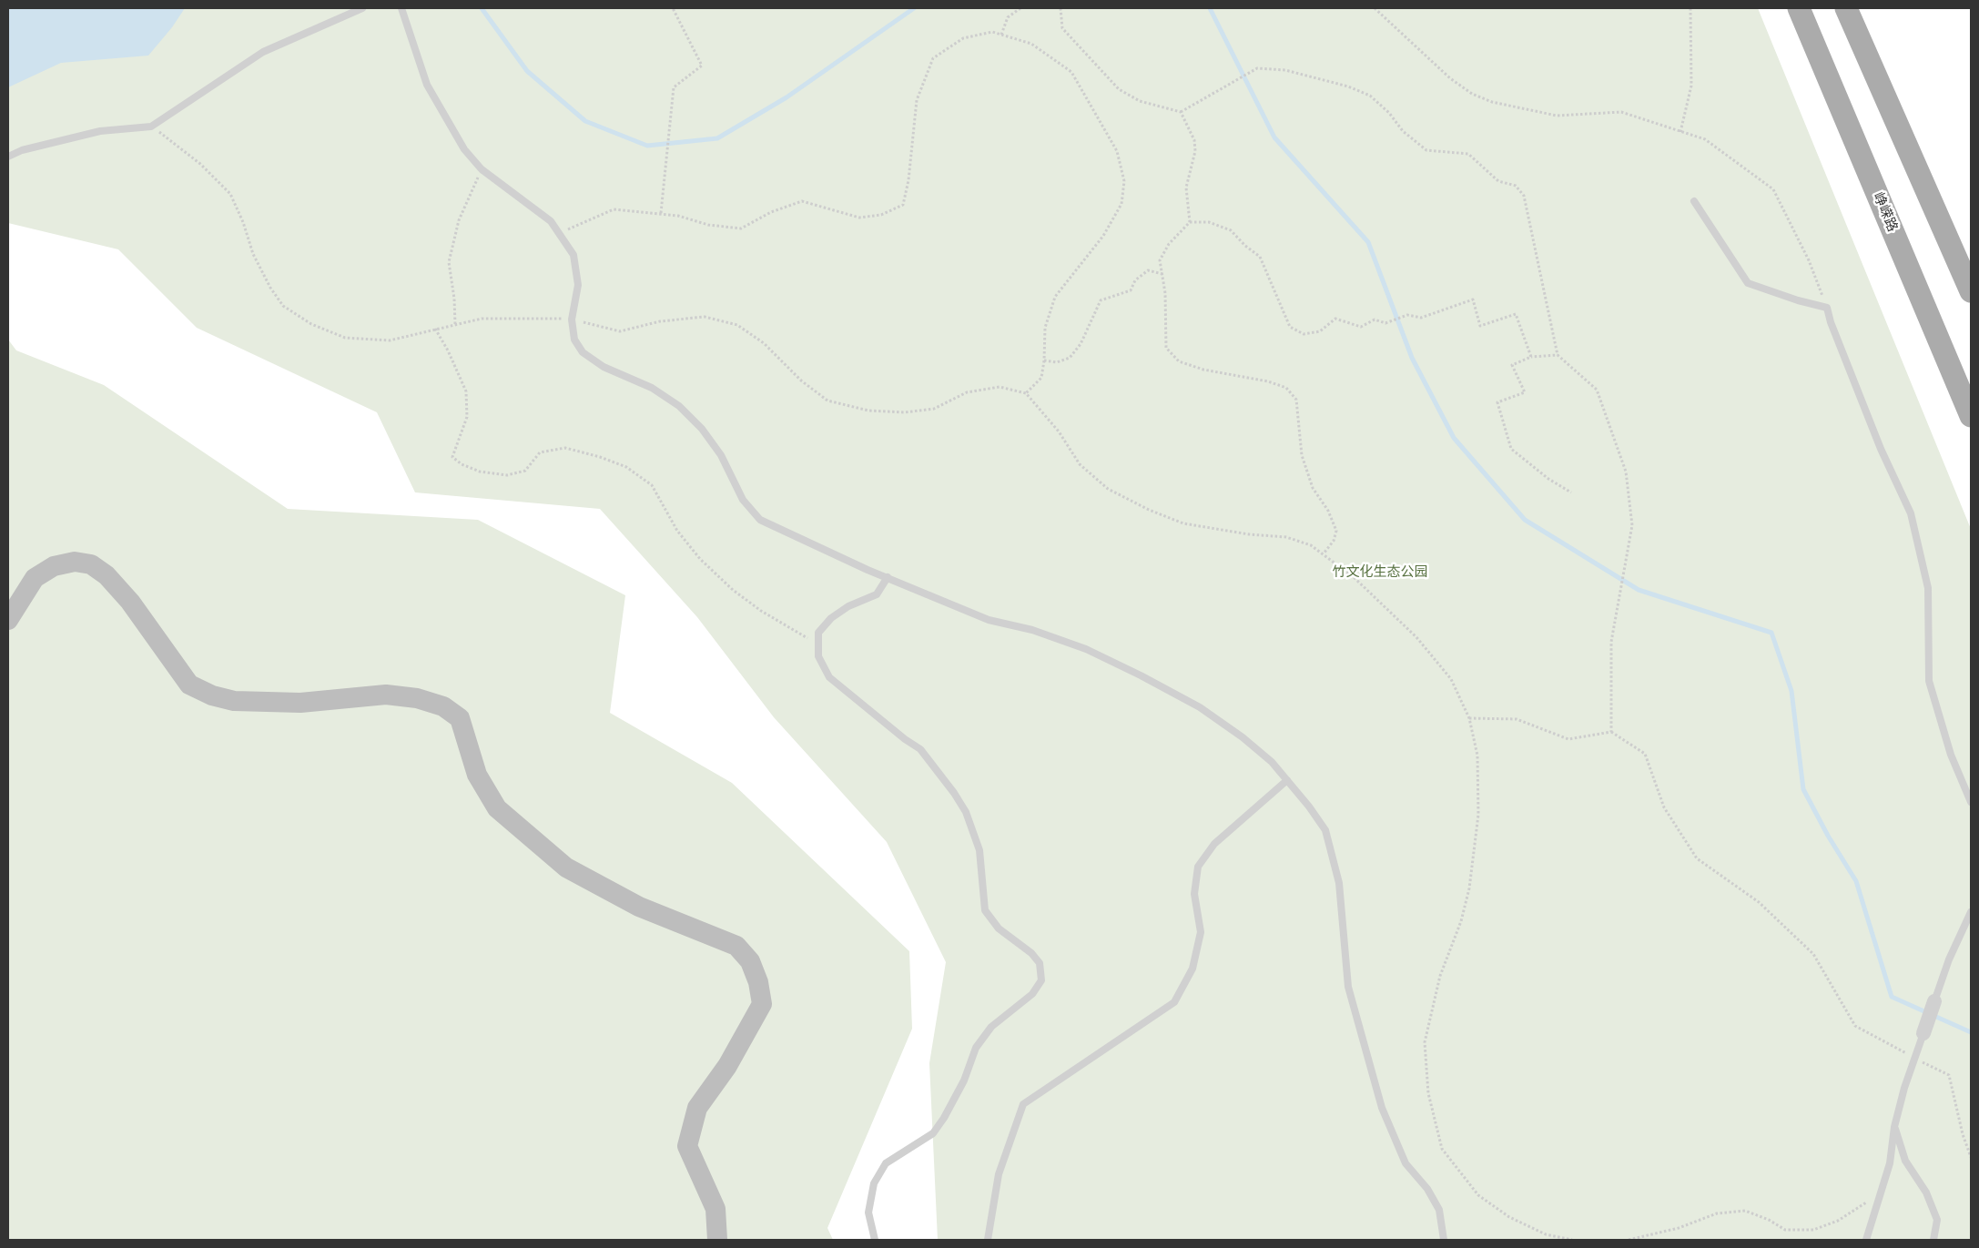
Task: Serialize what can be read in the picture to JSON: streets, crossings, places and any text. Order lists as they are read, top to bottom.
{
  "streets": {
    "main road": ["峥嵘路"]
  },
  "parks": ["竹文化生态公园"]
}
